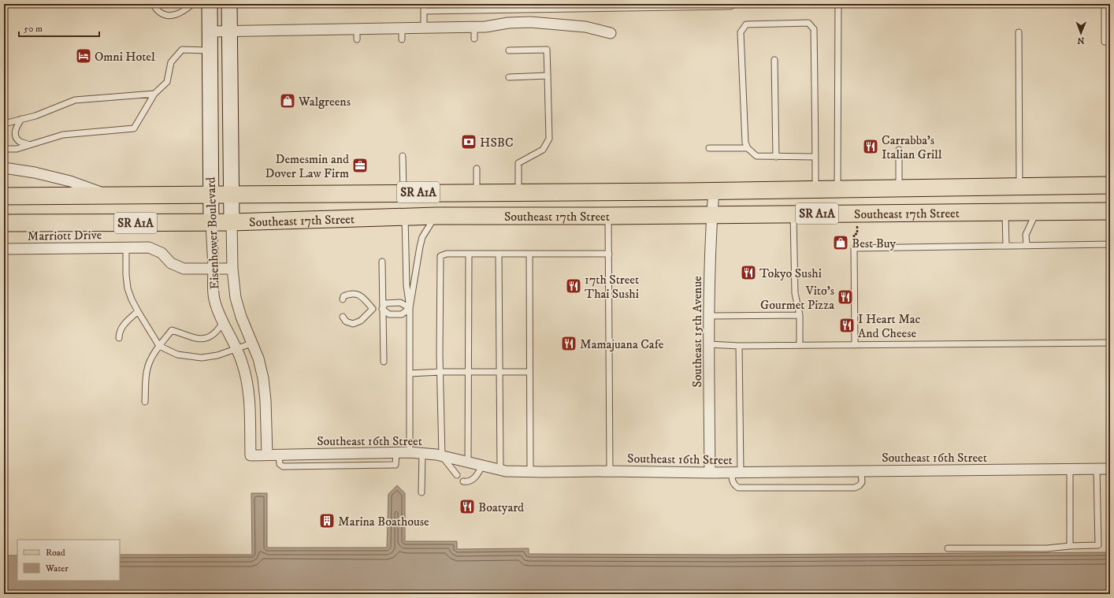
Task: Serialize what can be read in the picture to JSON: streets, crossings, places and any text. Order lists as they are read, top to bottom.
{
  "streets": {
    "main road": ["SR A1A", "Southeast 17th Street"],
    "street": [
      "Eisenhower Boulevard",
      "Marriott Drive",
      "Southeast 15th Avenue",
      "Southeast 16th Street"
    ]
  },
  "crossings": [
    ["Southeast 17th Street", "Eisenhower Boulevard"],
    ["Southeast 17th Street", "Southeast 15th Avenue"],
    ["Eisenhower Boulevard", "Marriott Drive"],
    ["Eisenhower Boulevard", "Southeast 16th Street"],
    ["Southeast 15th Avenue", "Southeast 16th Street"]
  ],
  "places": {
    "hotel": ["Omni Hotel"],
    "shop": ["Walgreens", "Best Buy"],
    "bank": ["HSBC"],
    "restaurant": [
      "Carrabba's Italian Grill",
      "Tokyo Sushi",
      "17th Street Thai Sushi",
      "Vito's Gourmet Pizza",
      "I Heart Mac And Cheese",
      "Mamajuana Cafe",
      "Boatyard"
    ],
    "office": ["Demesmin and Dover Law Firm"],
    "building": ["Marina Boathouse"]
  },
  "legend": ["Road", "Water"],
  "scale_bar": "50 m",
  "north": "bottom"
}
